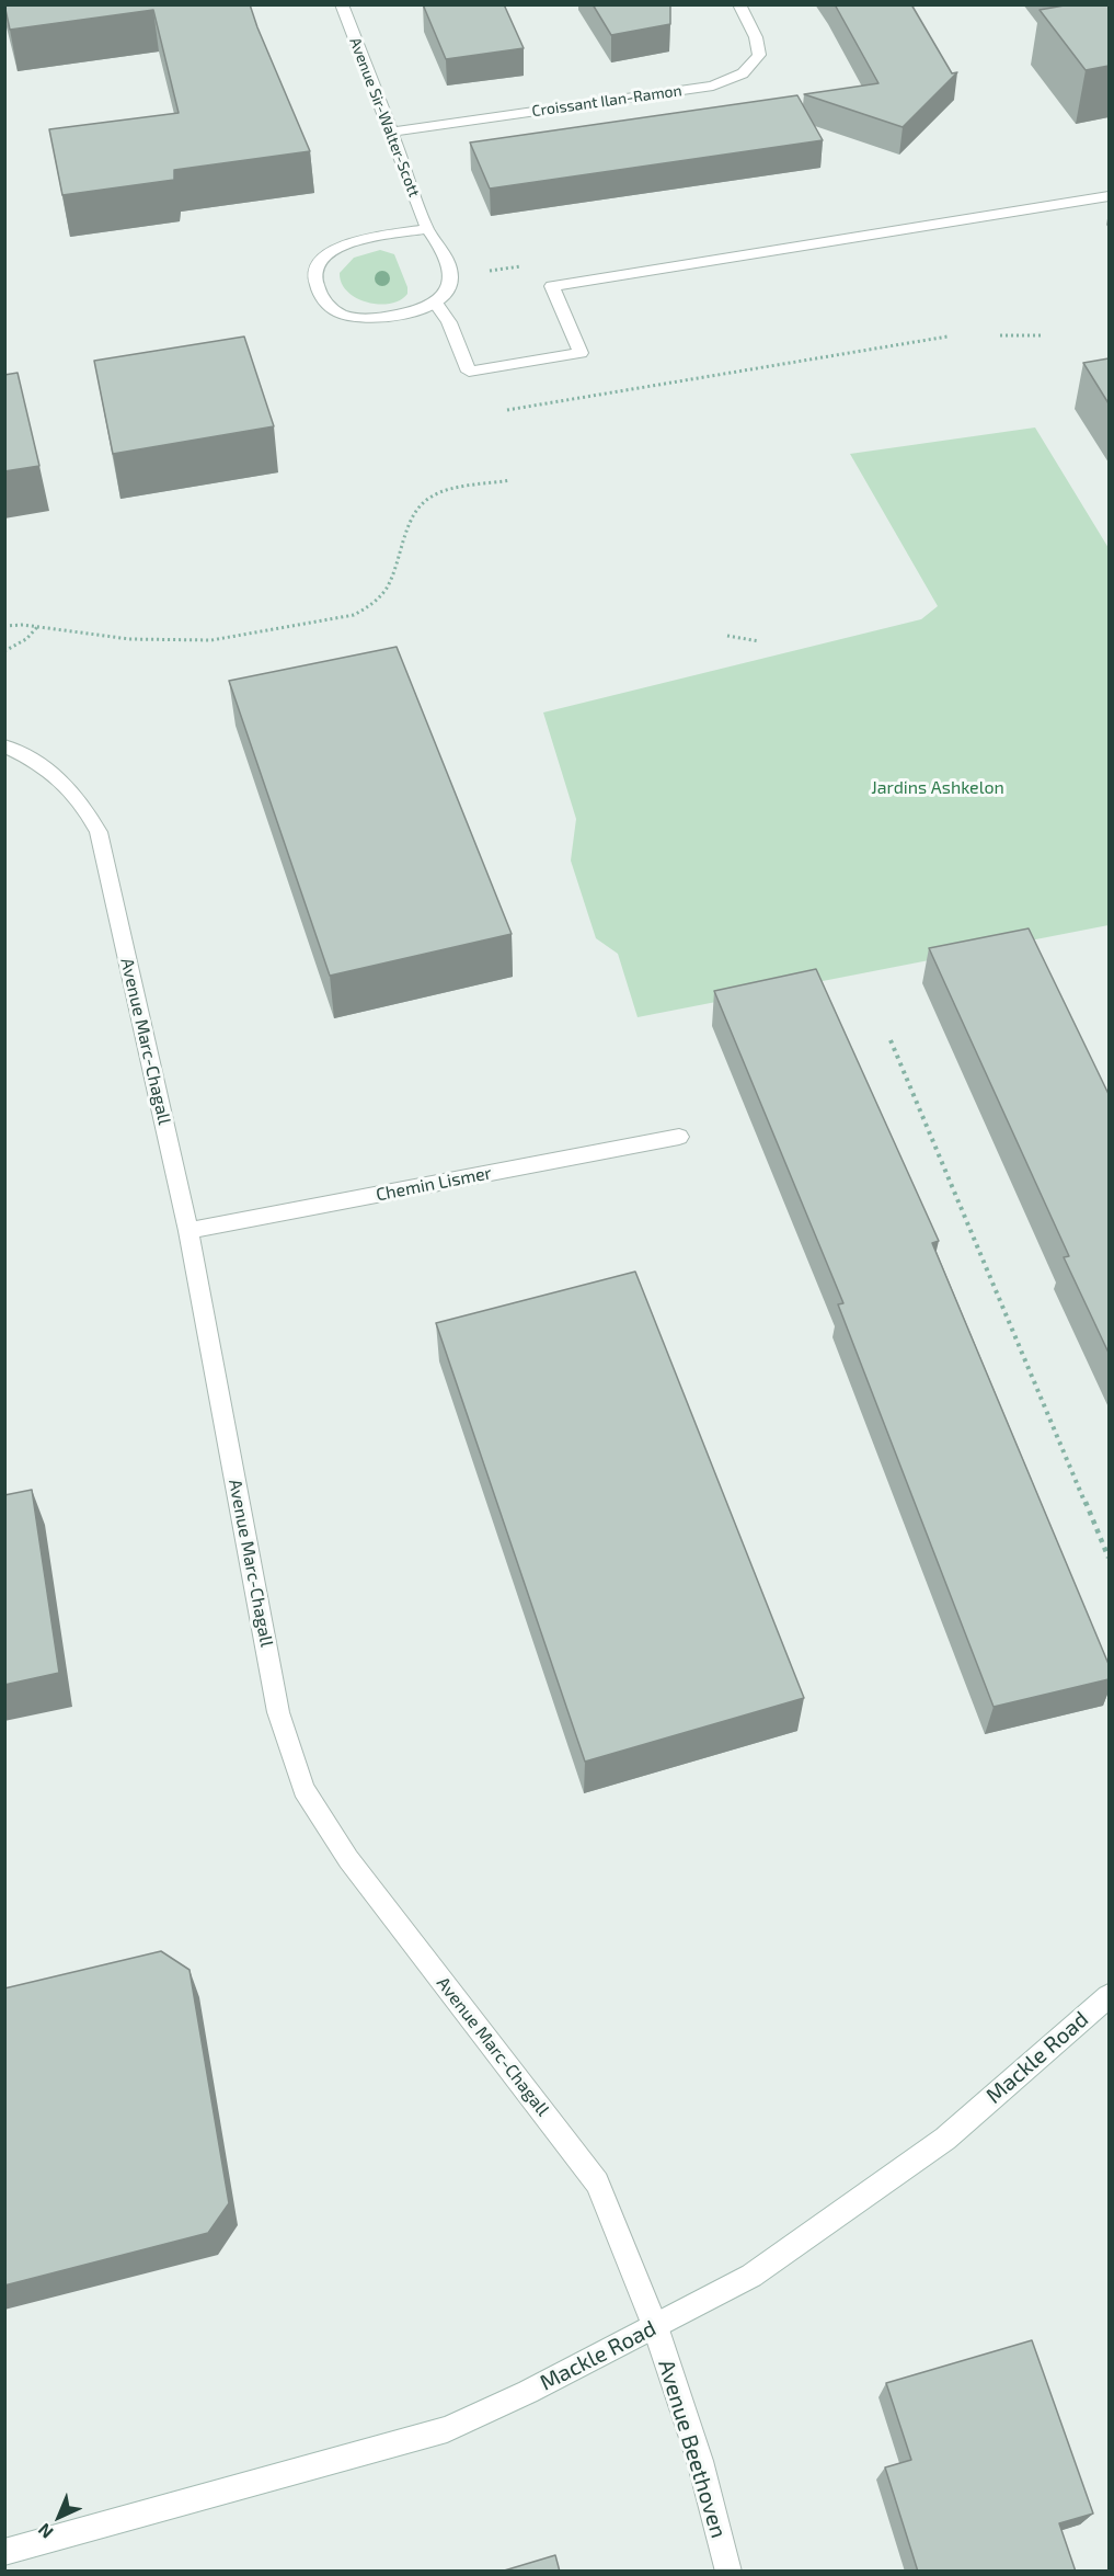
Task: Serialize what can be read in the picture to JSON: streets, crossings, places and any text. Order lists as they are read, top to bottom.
{
  "streets": {
    "street": [
      "Croissant Ilan-Ramon",
      "Avenue Sir-Walter-Scott",
      "Avenue Marc-Chagall",
      "Chemin Lismer",
      "Mackle Road",
      "Avenue Beethoven"
    ]
  },
  "crossings": [
    ["Croissant Ilan-Ramon", "Avenue Sir-Walter-Scott"],
    ["Avenue Marc-Chagall", "Chemin Lismer"],
    ["Avenue Marc-Chagall", "Mackle Road"],
    ["Avenue Marc-Chagall", "Avenue Beethoven"],
    ["Mackle Road", "Avenue Beethoven"]
  ],
  "parks": ["Jardins Ashkelon"],
  "north": "bottom left"
}
